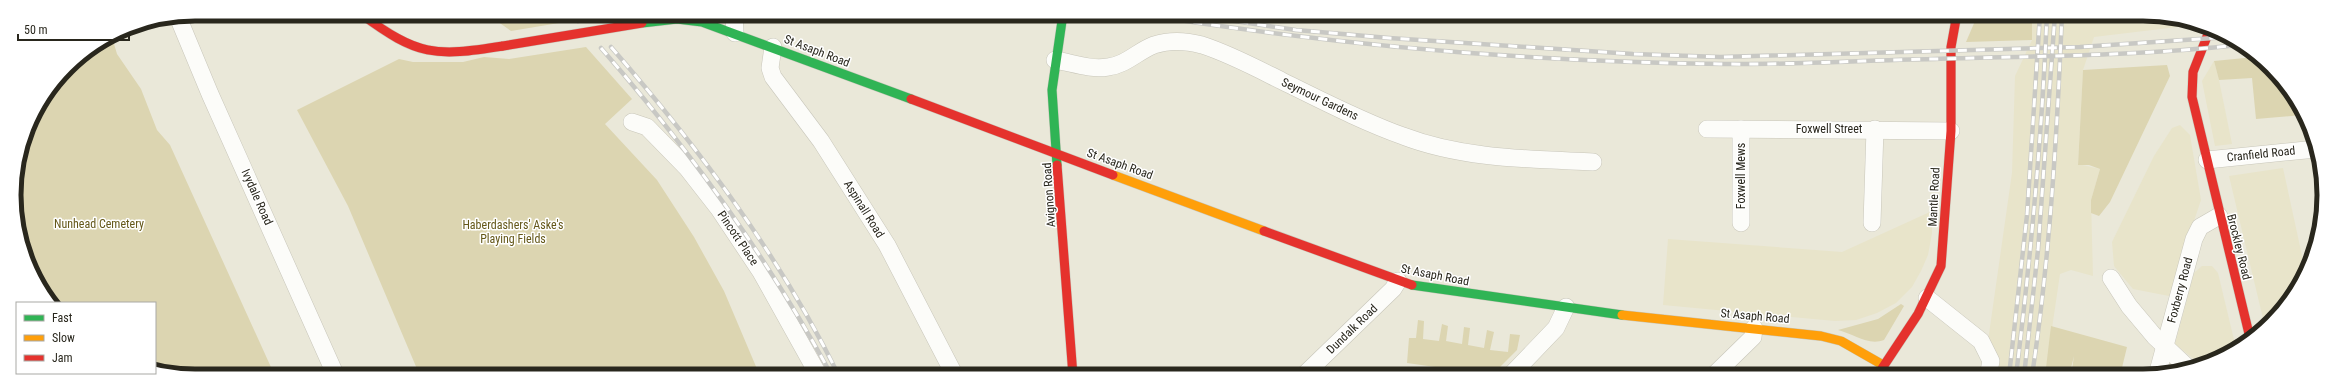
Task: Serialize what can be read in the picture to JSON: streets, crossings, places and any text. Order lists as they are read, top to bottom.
{
  "streets": {
    "street": [
      "St Asaph Road",
      "Seymour Gardens",
      "Foxwell Street",
      "Cranfield Road",
      "Foxwell Mews",
      "Avignon Road",
      "Ivydale Road",
      "Mantle Road",
      "Aspinall Road",
      "Pincott Place",
      "Brockley Road",
      "Foxberry Road",
      "Dundalk Road"
    ]
  },
  "crossings": [
    ["St Asaph Road", "Avignon Road"],
    ["St Asaph Road", "Mantle Road"],
    ["St Asaph Road", "Aspinall Road"],
    ["St Asaph Road", "Dundalk Road"],
    ["Seymour Gardens", "Avignon Road"],
    ["Foxwell Street", "Foxwell Mews"],
    ["Foxwell Street", "Mantle Road"],
    ["Cranfield Road", "Brockley Road"],
    ["Brockley Road", "Foxberry Road"]
  ],
  "parks": ["Nunhead Cemetery", "Haberdashers' Aske's Playing Fields"],
  "legend": ["Fast", "Slow", "Jam"],
  "scale_bar": "50 m"
}
